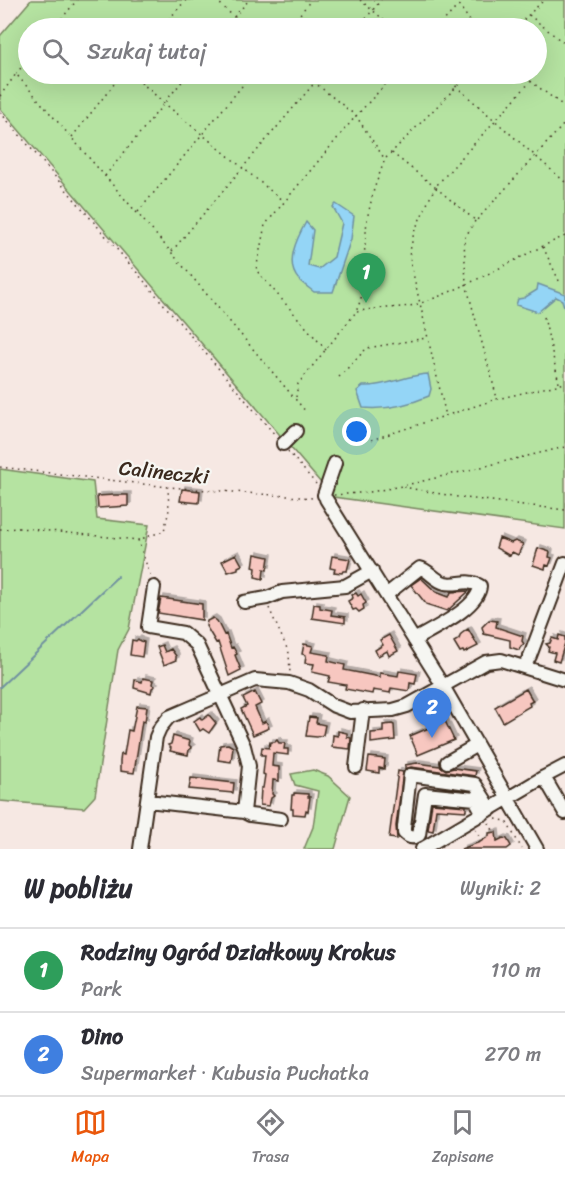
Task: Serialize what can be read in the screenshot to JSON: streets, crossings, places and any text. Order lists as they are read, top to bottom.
{
  "streets": {
    "path": ["Calineczki"]
  },
  "page": {
    "search": "Szukaj tutaj",
    "pins": ["1", "2"],
    "heading": ["W pobliżu", "Wyniki: 2"],
    "list": [
      {
        "mark": "1",
        "name": "Rodziny Ogród Działkowy Krokus",
        "note": "Park",
        "value": "110 m"
      },
      {
        "mark": "2",
        "name": "Dino",
        "note": "Supermarket · Kubusia Puchatka",
        "value": "270 m"
      }
    ],
    "nav": ["Mapa", "Trasa", "Zapisane"]
  }
}
